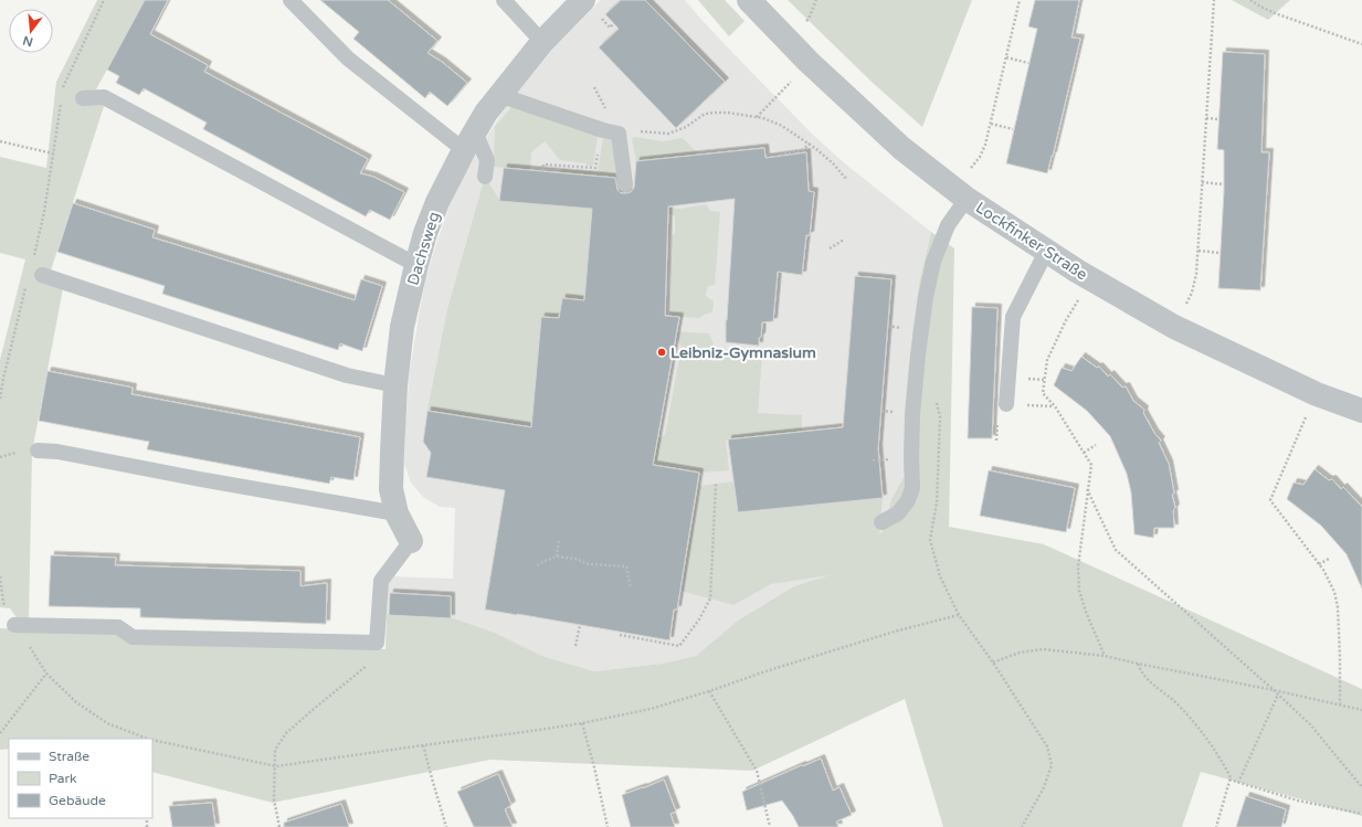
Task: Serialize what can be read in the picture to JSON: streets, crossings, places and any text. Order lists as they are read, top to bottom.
{
  "streets": {
    "street": ["Lockfinker Straße", "Dachsweg"]
  },
  "places": ["Leibniz-Gymnasium"],
  "legend": ["Straße", "Park", "Gebäude"],
  "north": "bottom"
}
